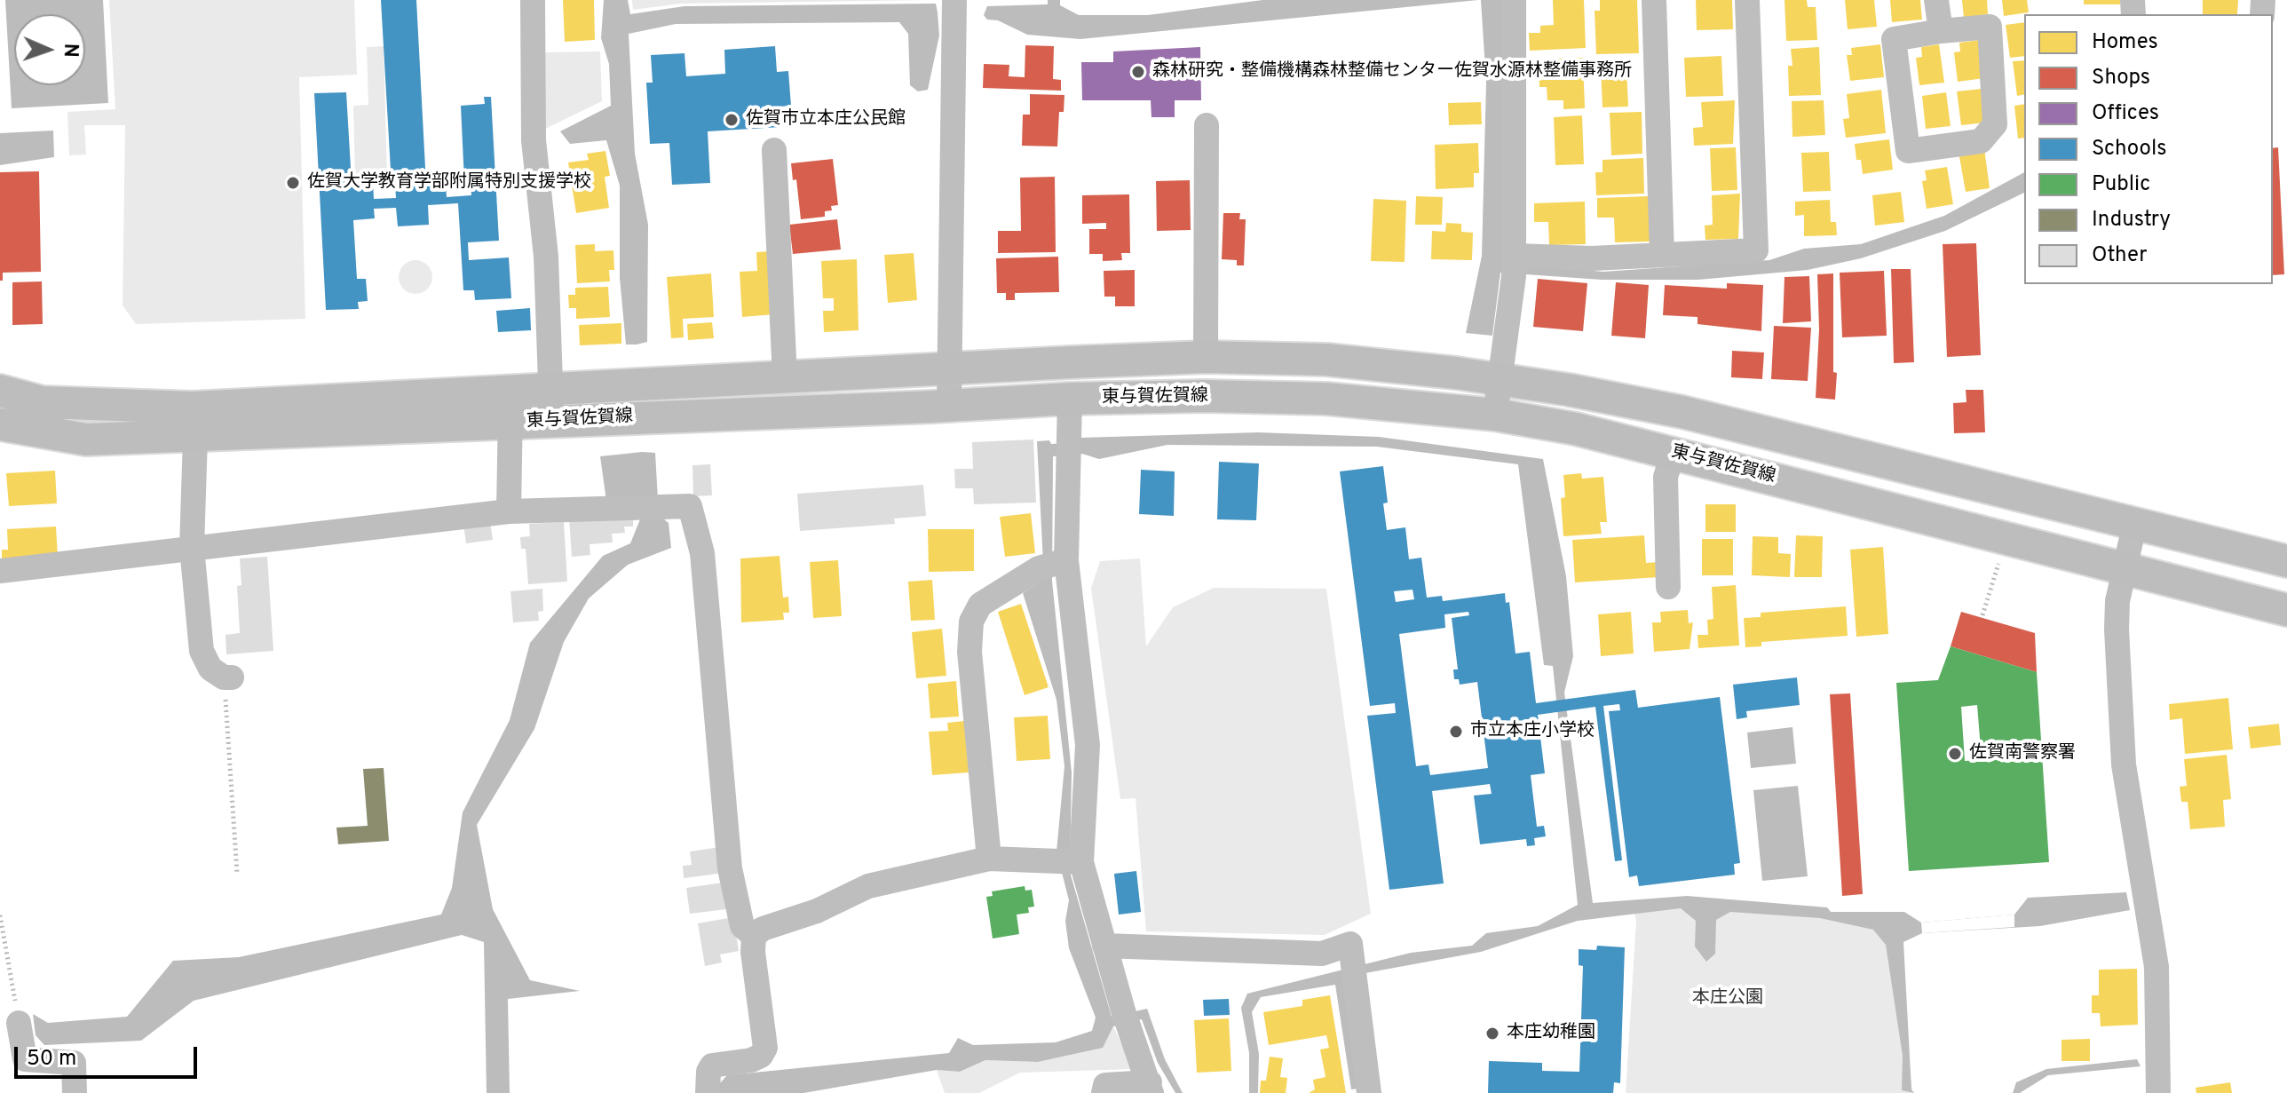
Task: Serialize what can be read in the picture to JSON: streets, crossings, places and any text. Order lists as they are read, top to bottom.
{
  "streets": {
    "main road": ["東与賀佐賀線"]
  },
  "parks": ["本庄公園"],
  "places": [
    "森林研究・整備機構森林整備センター佐賀水源林整備事務所",
    "佐賀市立本庄公民館",
    "佐賀大学教育学部附属特別支援学校",
    "市立本庄小学校",
    "佐賀南警察署",
    "本庄幼稚園"
  ],
  "legend": [
    "Homes",
    "Shops",
    "Offices",
    "Schools",
    "Public",
    "Industry",
    "Other"
  ],
  "scale_bar": "50 m",
  "north": "right"
}
